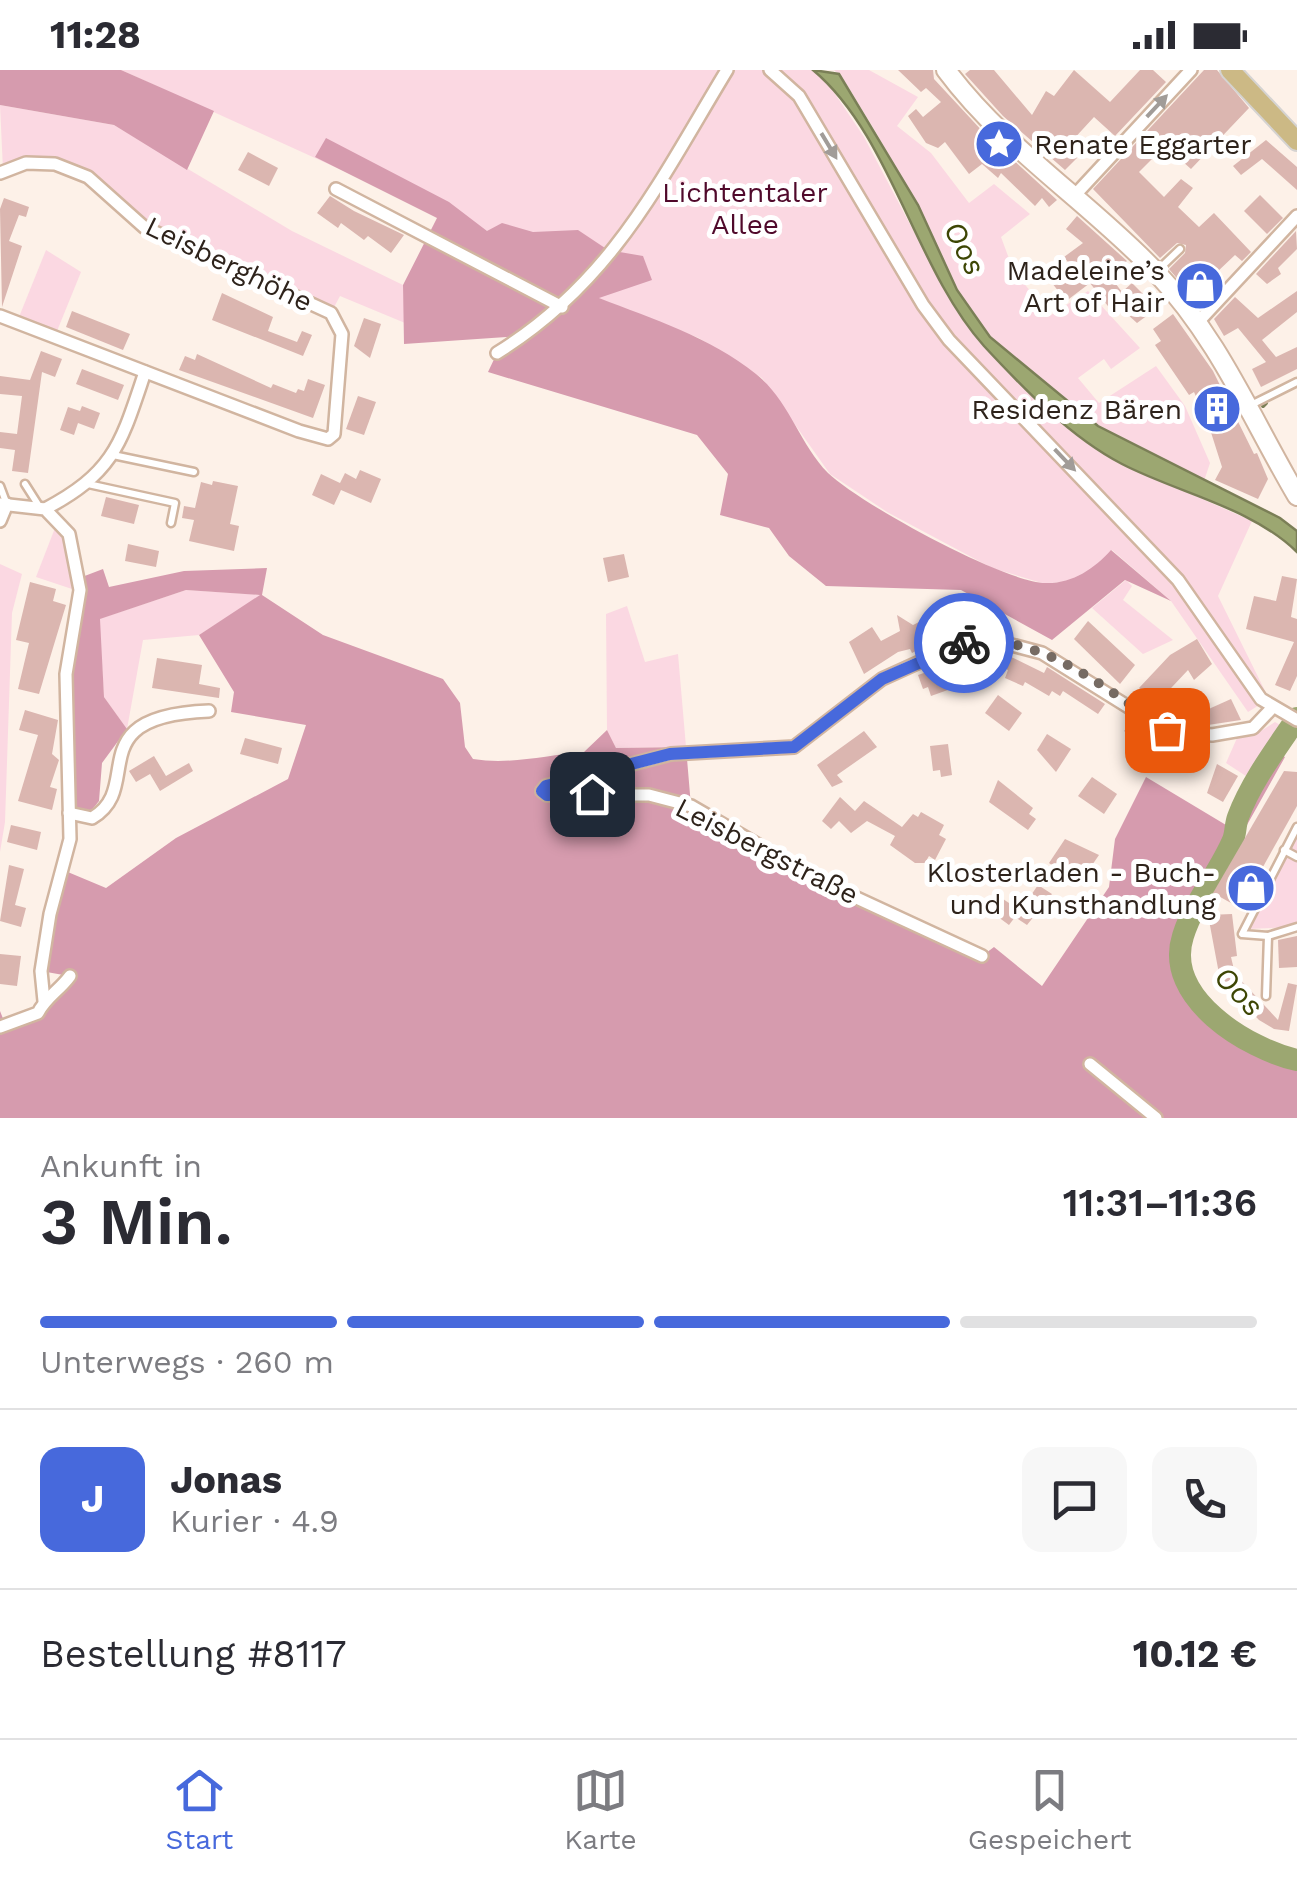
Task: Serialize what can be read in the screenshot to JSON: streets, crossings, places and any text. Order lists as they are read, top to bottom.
{
  "streets": {
    "street": ["Leisberghöhe", "Leisbergstraße"]
  },
  "water": ["Oos"],
  "parks": ["Lichtentaler Allee"],
  "places": {
    "place": ["Renate Eggarter"],
    "shop": ["Madeleine’s Art of Hair", "Klosterladen - Buch- und Kunsthandlung"],
    "building": ["Residenz Bären"]
  },
  "page": {
    "status": "11:28",
    "heading": ["3 Min.", "Ankunft in", "11:31–11:36"],
    "panel": [
      "Jonas",
      "Kurier · 4.9",
      "Bestellung #8117",
      "10.12 €"
    ],
    "bar": "Unterwegs · 260 m",
    "round": "J",
    "tabs": ["Start", "Karte", "Gespeichert"]
  }
}
